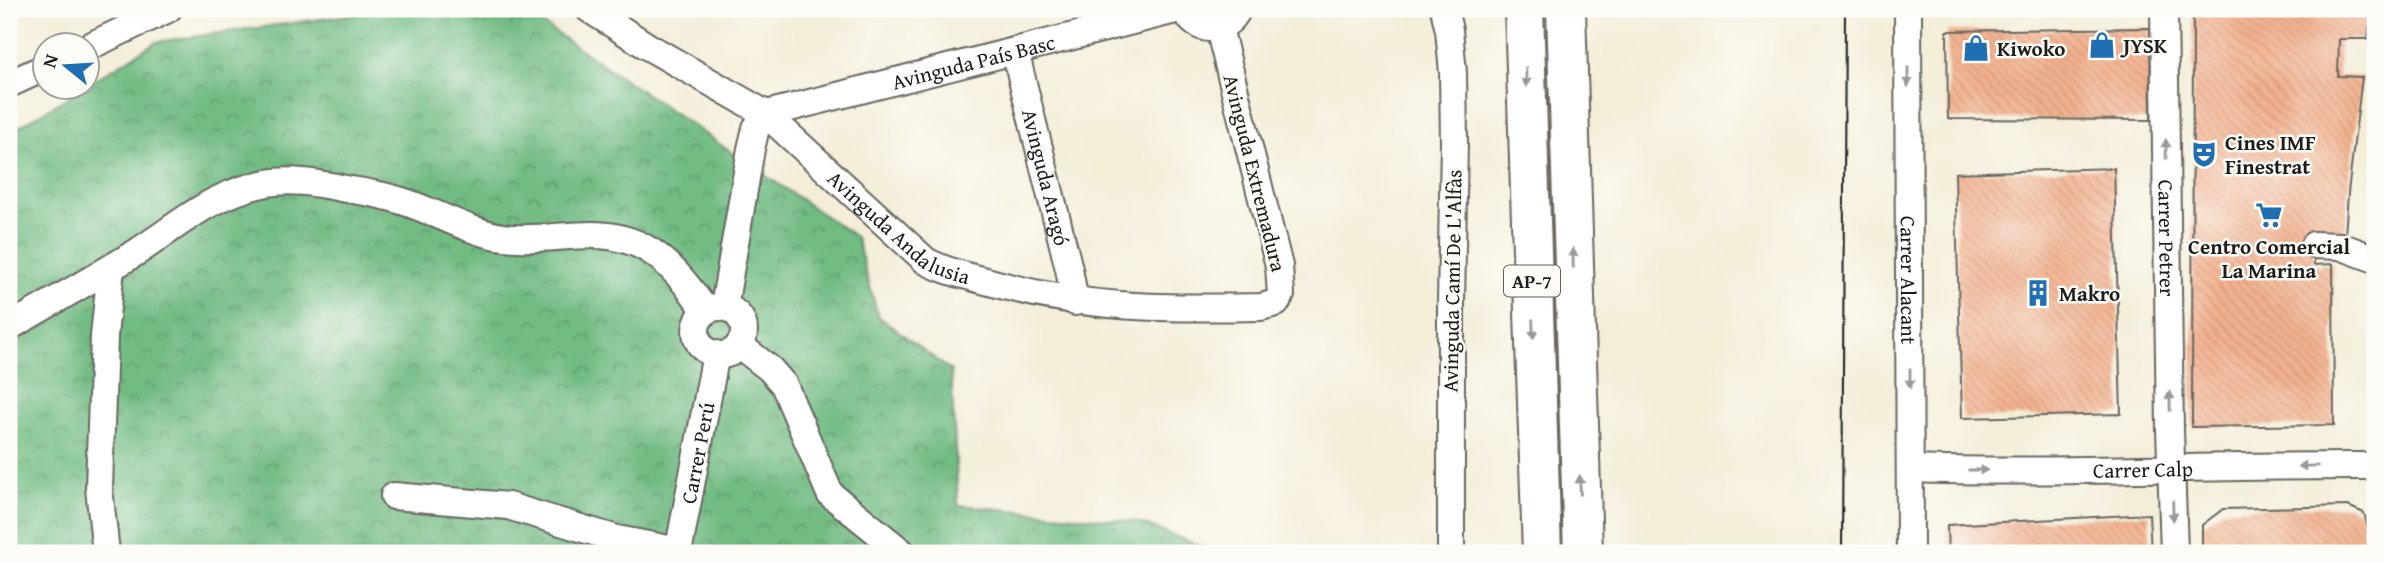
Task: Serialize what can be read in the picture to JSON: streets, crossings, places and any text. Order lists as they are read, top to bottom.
{
  "streets": {
    "highway": ["AP-7"],
    "street": [
      "Avinguda País Basc",
      "Avinguda Extremadura",
      "Avinguda Aragó",
      "Avinguda Andalusia",
      "Carrer Petrer",
      "Avinguda Camí De L'Alfàs",
      "Carrer Alacant",
      "Carrer Perú",
      "Carrer Calp"
    ]
  },
  "crossings": [
    ["Avinguda País Basc", "Avinguda Aragó"],
    ["Avinguda País Basc", "Avinguda Andalusia"],
    ["Avinguda Extremadura", "Avinguda Andalusia"],
    ["Avinguda Aragó", "Avinguda Andalusia"],
    ["Carrer Petrer", "Carrer Calp"],
    ["Carrer Alacant", "Carrer Calp"]
  ],
  "one_way": ["Carrer Alacant"],
  "places": {
    "shop": ["JYSK", "Kiwoko"],
    "theatre": ["Cines IMF Finestrat"],
    "supermarket": ["Centro Comercial La Marina"],
    "building": ["Makro"]
  },
  "north": "left"
}
